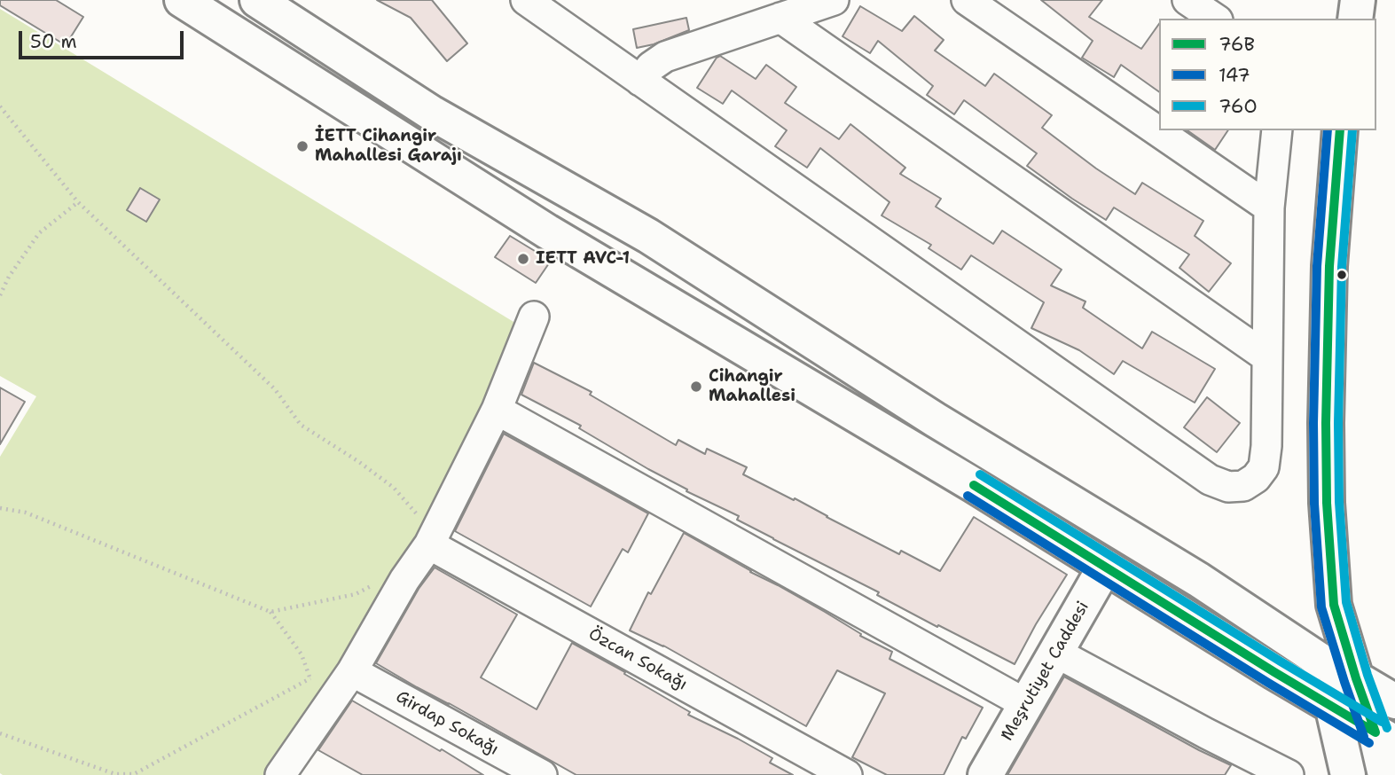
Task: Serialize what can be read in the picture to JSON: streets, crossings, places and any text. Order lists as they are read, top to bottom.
{
  "streets": {
    "main road": ["Meşrutiyet Caddesi"],
    "street": ["Özcan Sokağı", "Girdap Sokağı"]
  },
  "places": ["İETT Cihangir Mahallesi Garajı", "IETT AVC-1", "Cihangir Mahallesi"],
  "lines": ["transit line 76B", "transit line 147", "transit line 76O"],
  "legend": ["76B", "147", "76O"],
  "scale_bar": "50 m"
}
